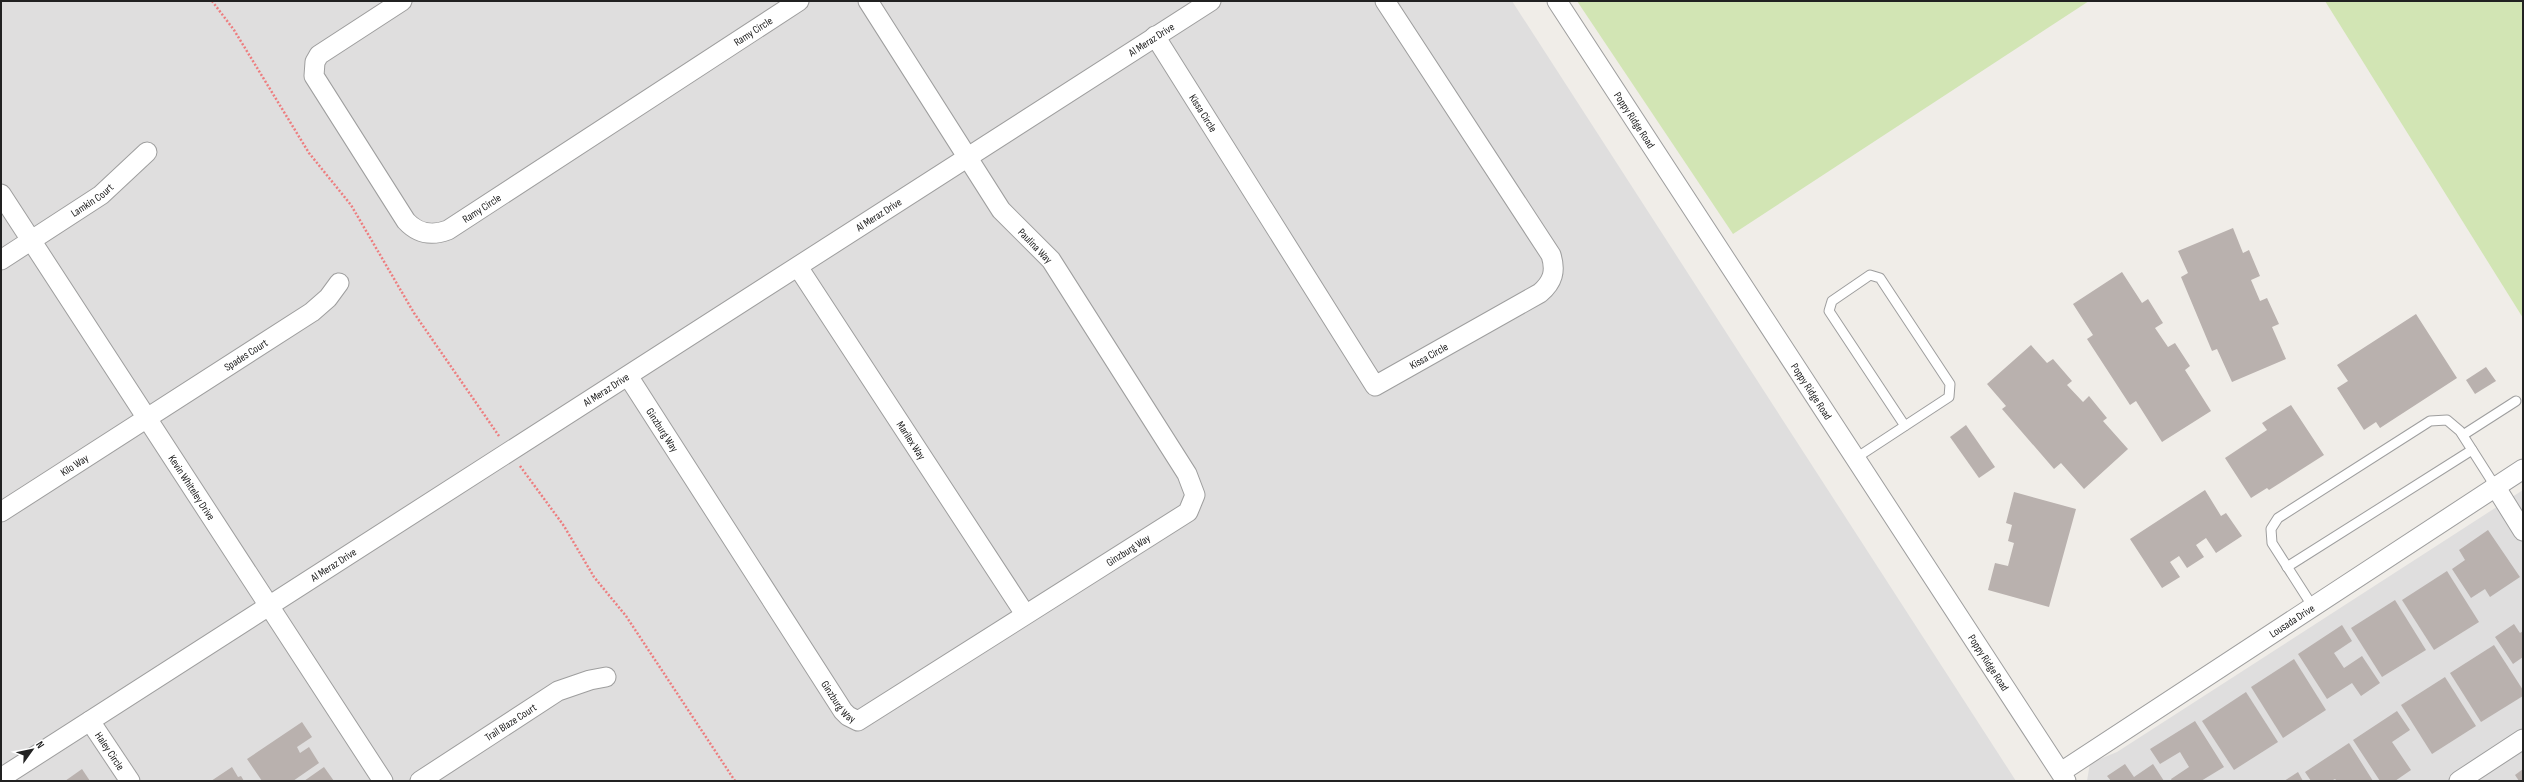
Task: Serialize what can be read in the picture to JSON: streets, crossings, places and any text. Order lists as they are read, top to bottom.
{
  "streets": {
    "street": [
      "Ramy Circle",
      "Al Meraz Drive",
      "Kissa Circle",
      "Poppy Ridge Road",
      "Lamkin Court",
      "Paulina Way",
      "Spades Court",
      "Ginzburg Way",
      "Marilex Way",
      "Kilo Way",
      "Kevin Whiteley Drive",
      "Lousada Drive",
      "Trail Blaze Court",
      "Haley Circle"
    ]
  },
  "crossings": [
    ["Al Meraz Drive", "Kissa Circle"],
    ["Al Meraz Drive", "Paulina Way"],
    ["Al Meraz Drive", "Ginzburg Way"],
    ["Al Meraz Drive", "Marilex Way"],
    ["Al Meraz Drive", "Kevin Whiteley Drive"],
    ["Al Meraz Drive", "Haley Circle"],
    ["Poppy Ridge Road", "Lousada Drive"],
    ["Lamkin Court", "Kevin Whiteley Drive"],
    ["Paulina Way", "Ginzburg Way"],
    ["Spades Court", "Kilo Way"],
    ["Spades Court", "Kevin Whiteley Drive"],
    ["Ginzburg Way", "Marilex Way"],
    ["Kilo Way", "Kevin Whiteley Drive"]
  ],
  "north": "top right"
}
